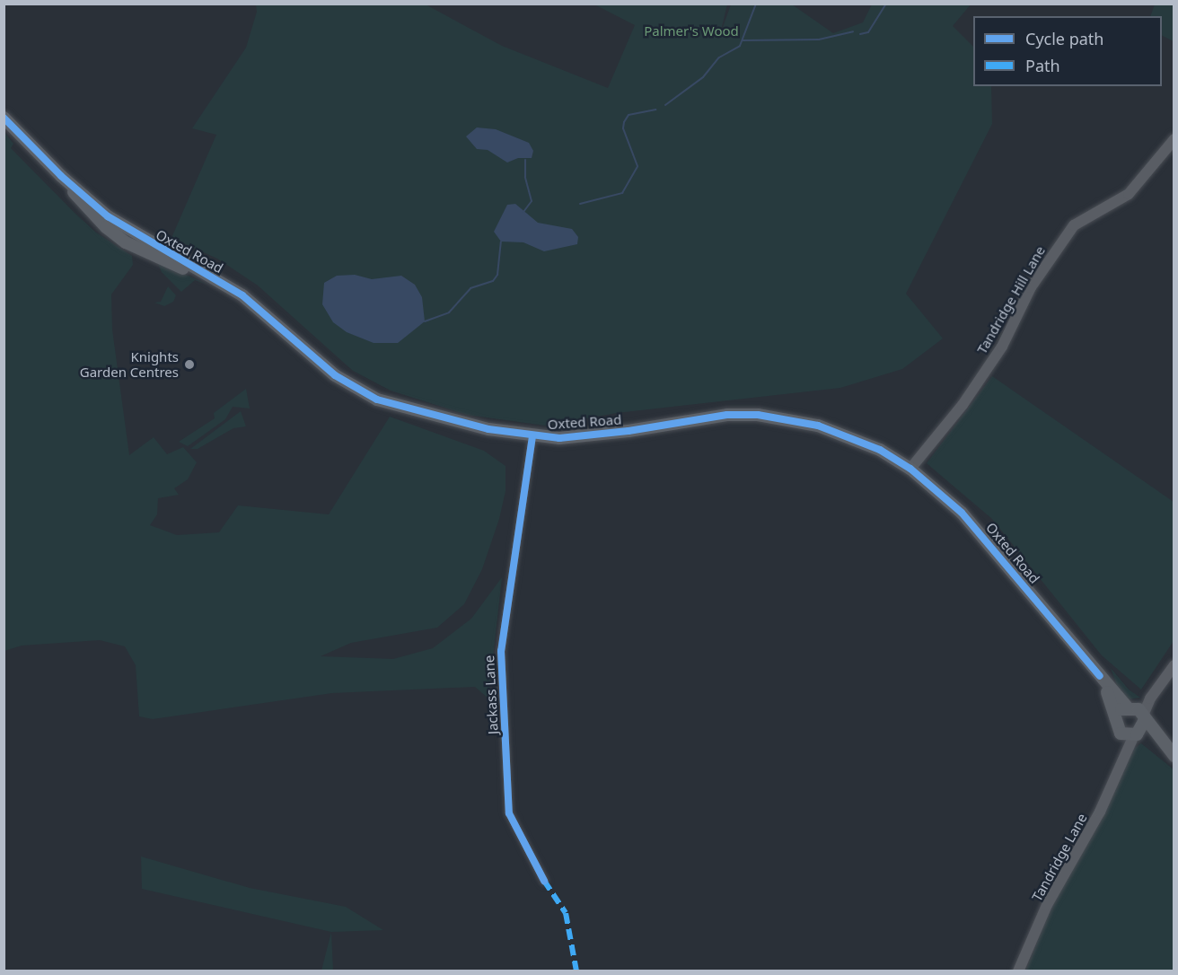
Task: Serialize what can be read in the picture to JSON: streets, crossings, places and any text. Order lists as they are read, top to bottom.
{
  "streets": {
    "main road": ["Oxted Road"],
    "street": ["Tandridge Hill Lane", "Jackass Lane", "Tandridge Lane"]
  },
  "crossings": [
    ["Oxted Road", "Tandridge Hill Lane"],
    ["Oxted Road", "Jackass Lane"],
    ["Oxted Road", "Tandridge Lane"]
  ],
  "parks": ["Palmer's Wood"],
  "places": ["Knights Garden Centres"],
  "legend": ["Cycle path", "Path"]
}
